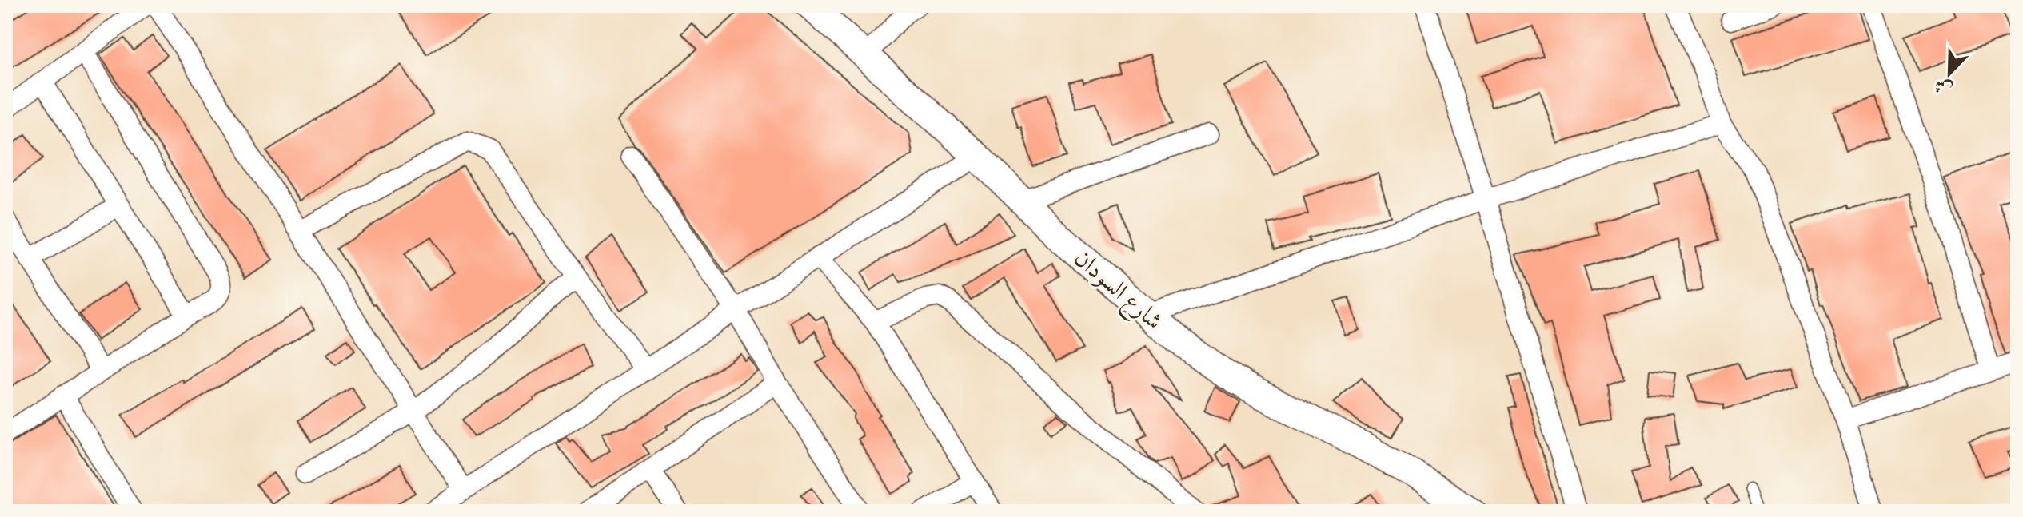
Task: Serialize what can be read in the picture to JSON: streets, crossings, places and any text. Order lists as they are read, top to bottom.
{
  "streets": {
    "main road": ["شارع السودان"]
  },
  "north": "bottom left"
}
